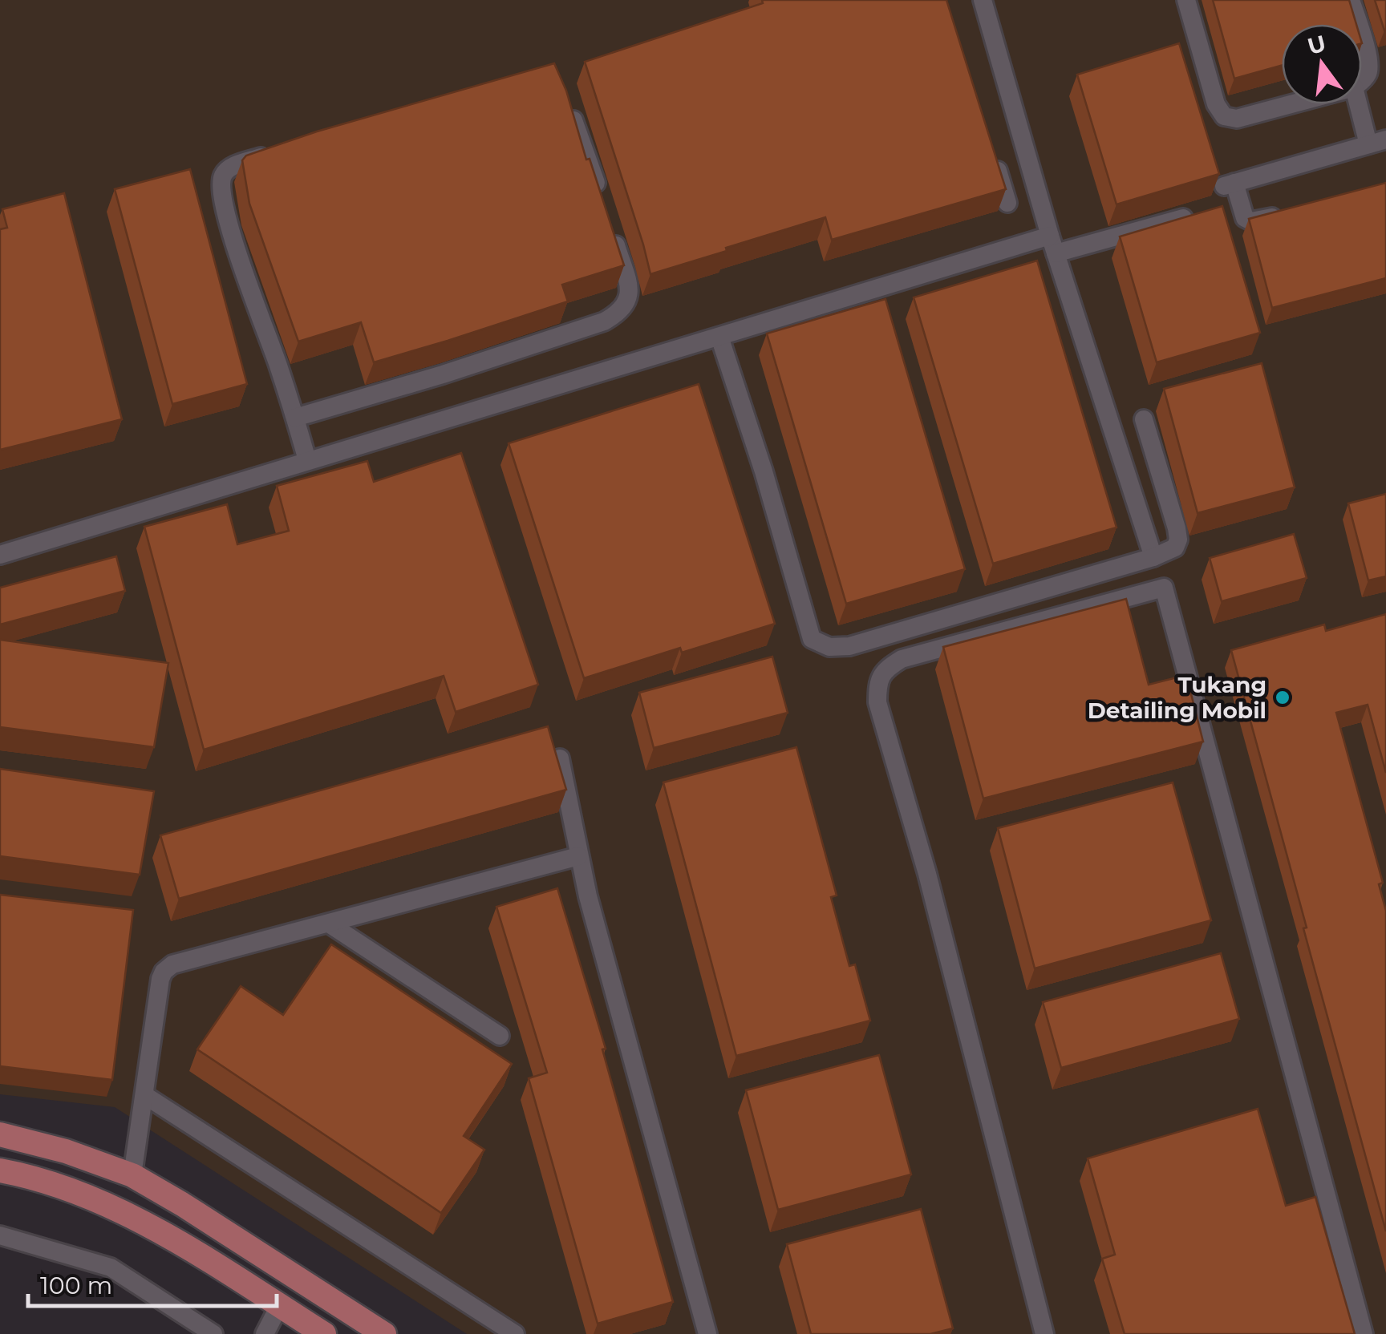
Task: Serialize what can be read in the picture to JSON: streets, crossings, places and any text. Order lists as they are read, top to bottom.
{
  "places": ["Tukang Detailing Mobil"],
  "scale_bar": "100 m",
  "north": "top"
}
